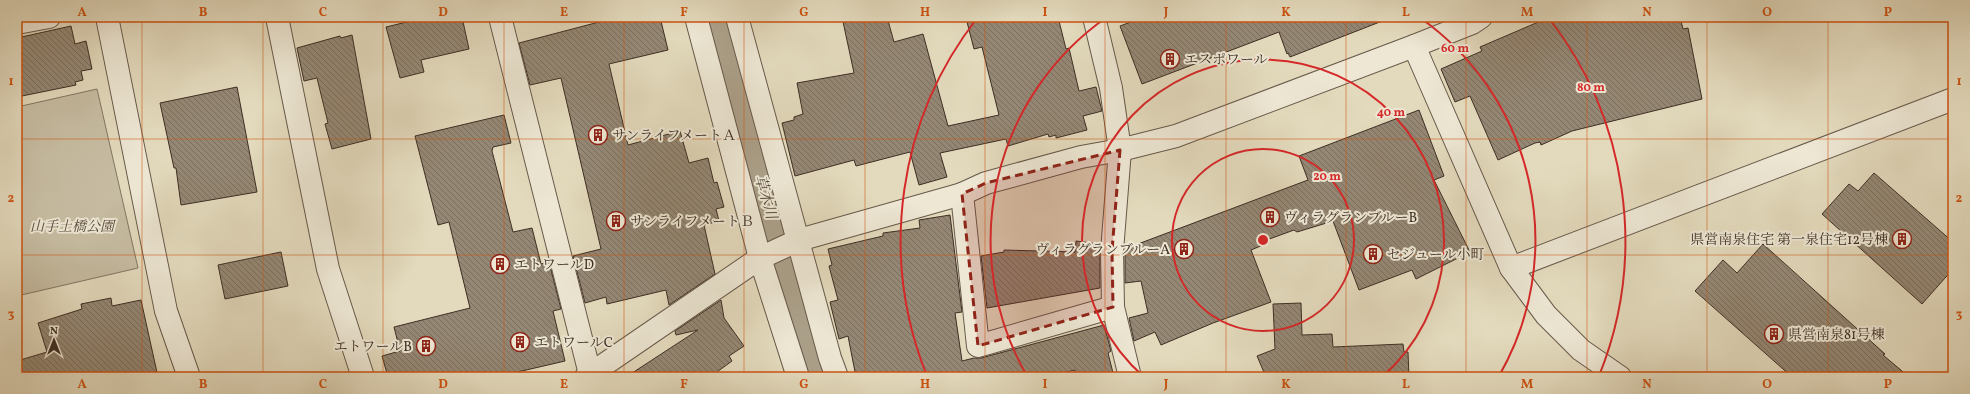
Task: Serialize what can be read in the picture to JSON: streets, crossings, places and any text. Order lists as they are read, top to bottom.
{
  "water": ["草木川"],
  "parks": ["山手土橋公園"],
  "places": {
    "building": [
      "エスポワール",
      "サンライフメートＡ",
      "ヴィラグランブルーB",
      "サンライフメートＢ",
      "県営南泉住宅 第一泉住宅12号棟",
      "ヴィラグランブルーA",
      "セジュール小町",
      "エトワールD",
      "県営南泉81号棟",
      "エトワールC",
      "エトワールB"
    ]
  },
  "north": "top",
  "grid": {
    "columns": [
      "A",
      "B",
      "C",
      "D",
      "E",
      "F",
      "G",
      "H",
      "I",
      "J",
      "K",
      "L",
      "M",
      "N",
      "O",
      "P"
    ],
    "rows": ["1", "2", "3"]
  },
  "rings": [
    "60 m",
    "80 m",
    "40 m",
    "20 m"
  ]
}
